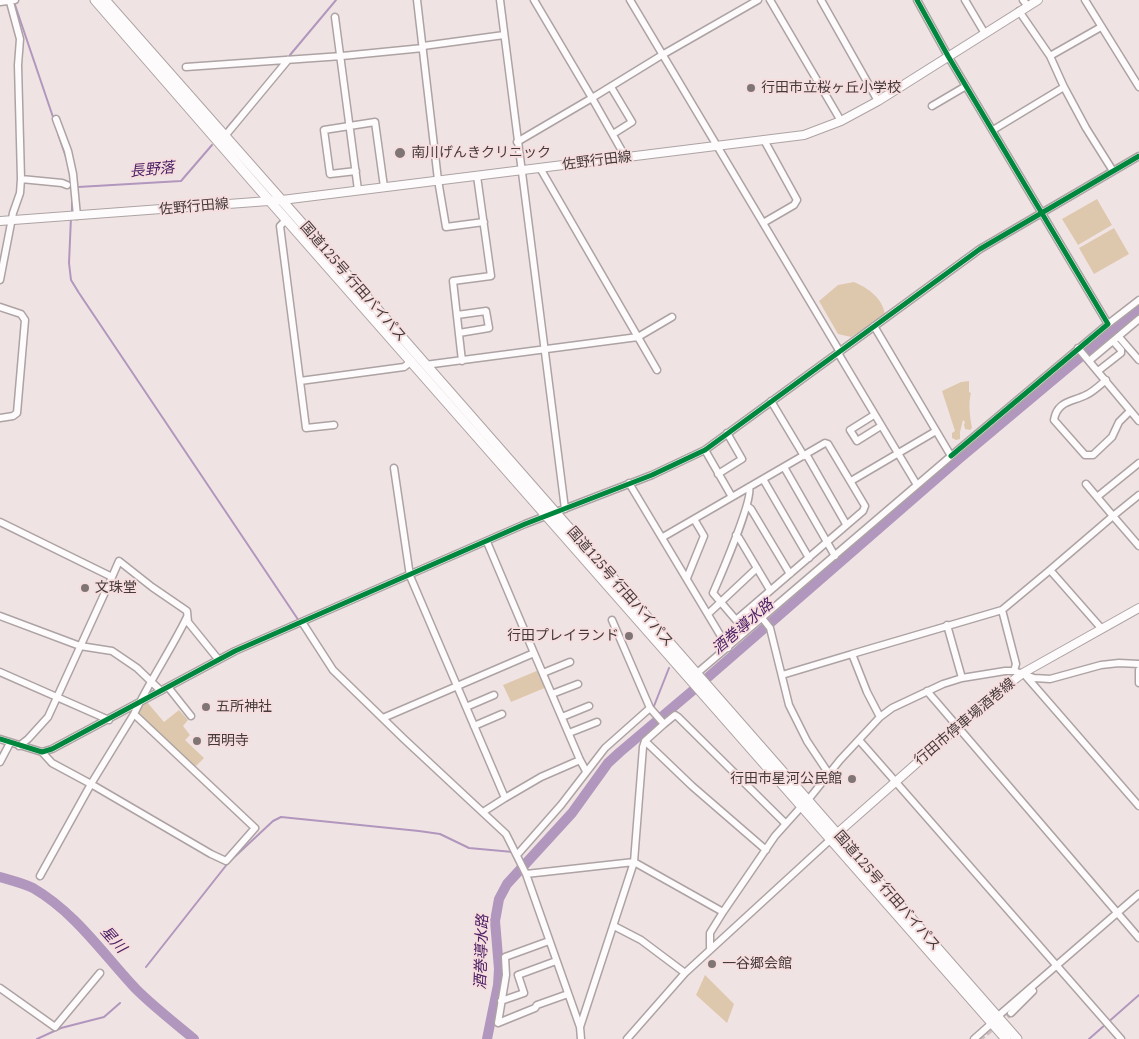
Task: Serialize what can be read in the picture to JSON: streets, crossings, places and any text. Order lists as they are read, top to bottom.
{
  "streets": {
    "highway": ["国道125号 行田バイパス"],
    "main road": ["佐野行田線", "行田市停車場酒巻線"]
  },
  "crossings": [
    ["佐野行田線", "国道125号 行田バイパス"],
    ["国道125号 行田バイパス", "行田市停車場酒巻線"]
  ],
  "water": ["長野落", "酒巻導水路", "星川"],
  "places": [
    "行田市立桜ヶ丘小学校",
    "南川げんきクリニック",
    "文珠堂",
    "行田プレイランド",
    "五所神社",
    "西明寺",
    "行田市星河公民館",
    "一谷郷会館"
  ]
}
